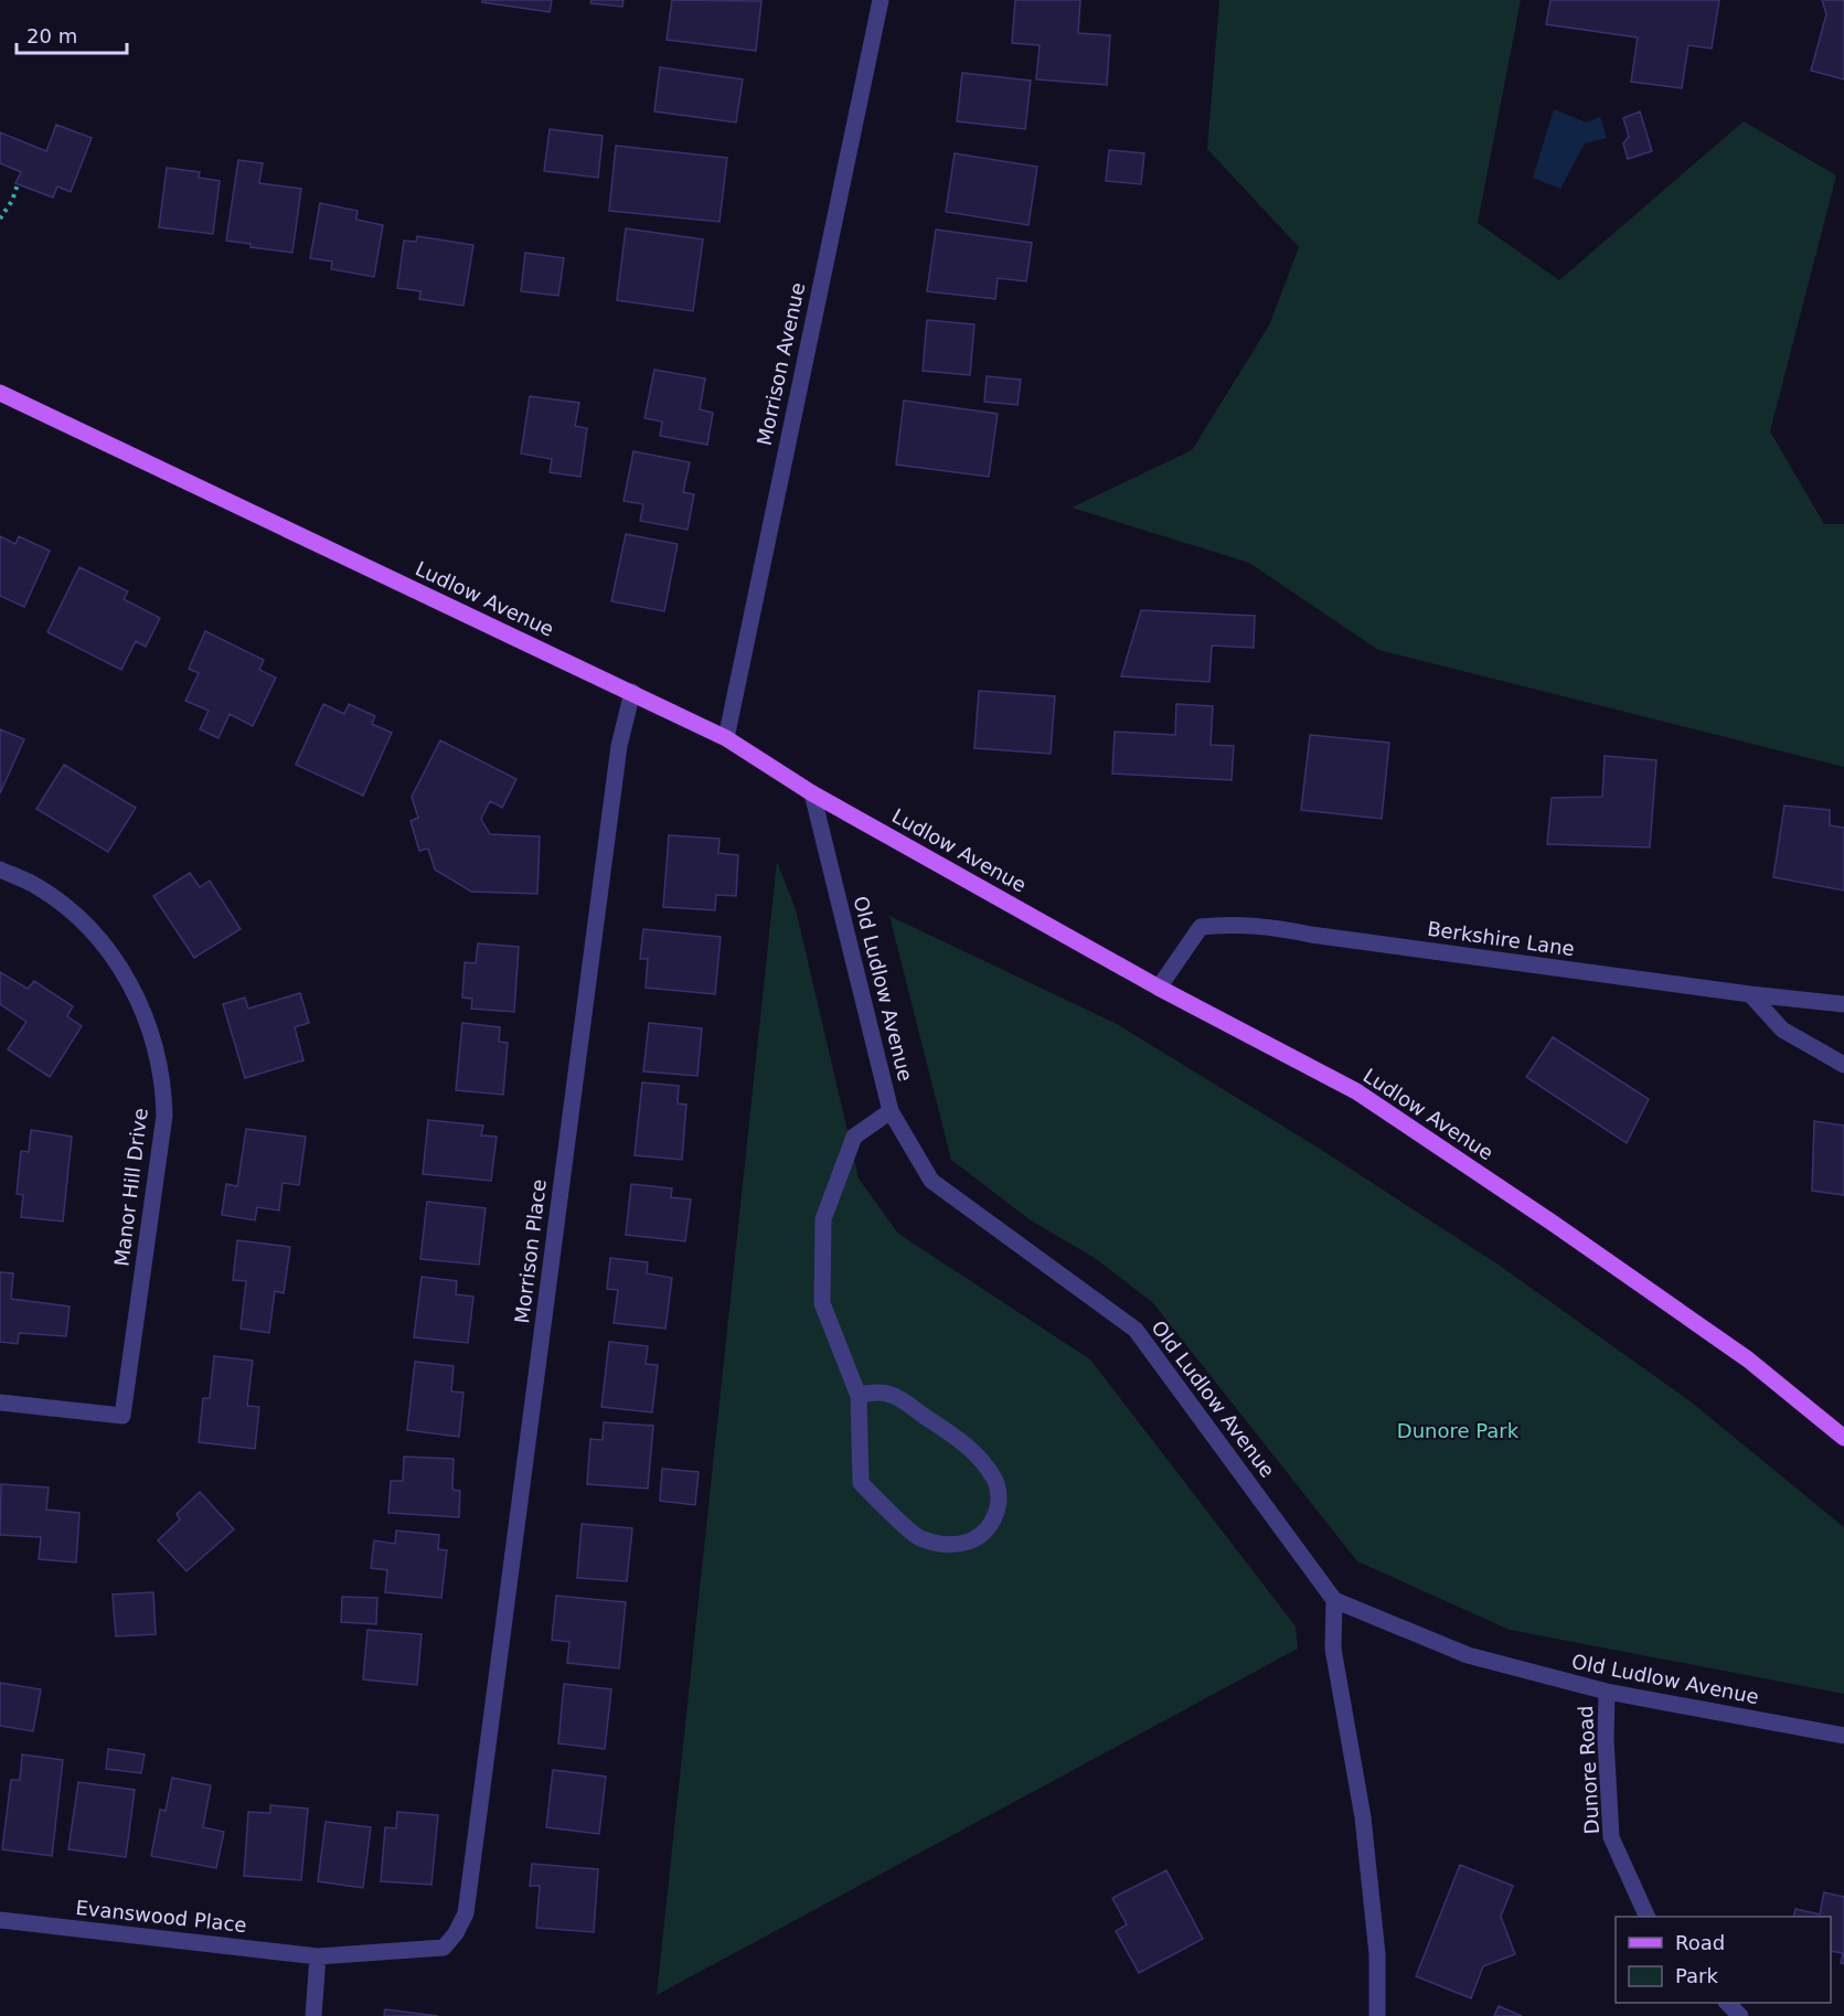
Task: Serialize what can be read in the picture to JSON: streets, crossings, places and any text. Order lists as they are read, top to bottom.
{
  "streets": {
    "main road": ["Ludlow Avenue"],
    "street": [
      "Morrison Avenue",
      "Berkshire Lane",
      "Old Ludlow Avenue",
      "Manor Hill Drive",
      "Morrison Place",
      "Dunore Road",
      "Evanswood Place"
    ]
  },
  "crossings": [
    ["Morrison Avenue", "Ludlow Avenue"],
    ["Ludlow Avenue", "Berkshire Lane"],
    ["Ludlow Avenue", "Old Ludlow Avenue"],
    ["Ludlow Avenue", "Morrison Place"],
    ["Old Ludlow Avenue", "Dunore Road"],
    ["Morrison Place", "Evanswood Place"]
  ],
  "parks": ["Dunore Park"],
  "legend": ["Road", "Park"],
  "scale_bar": "20 m"
}
